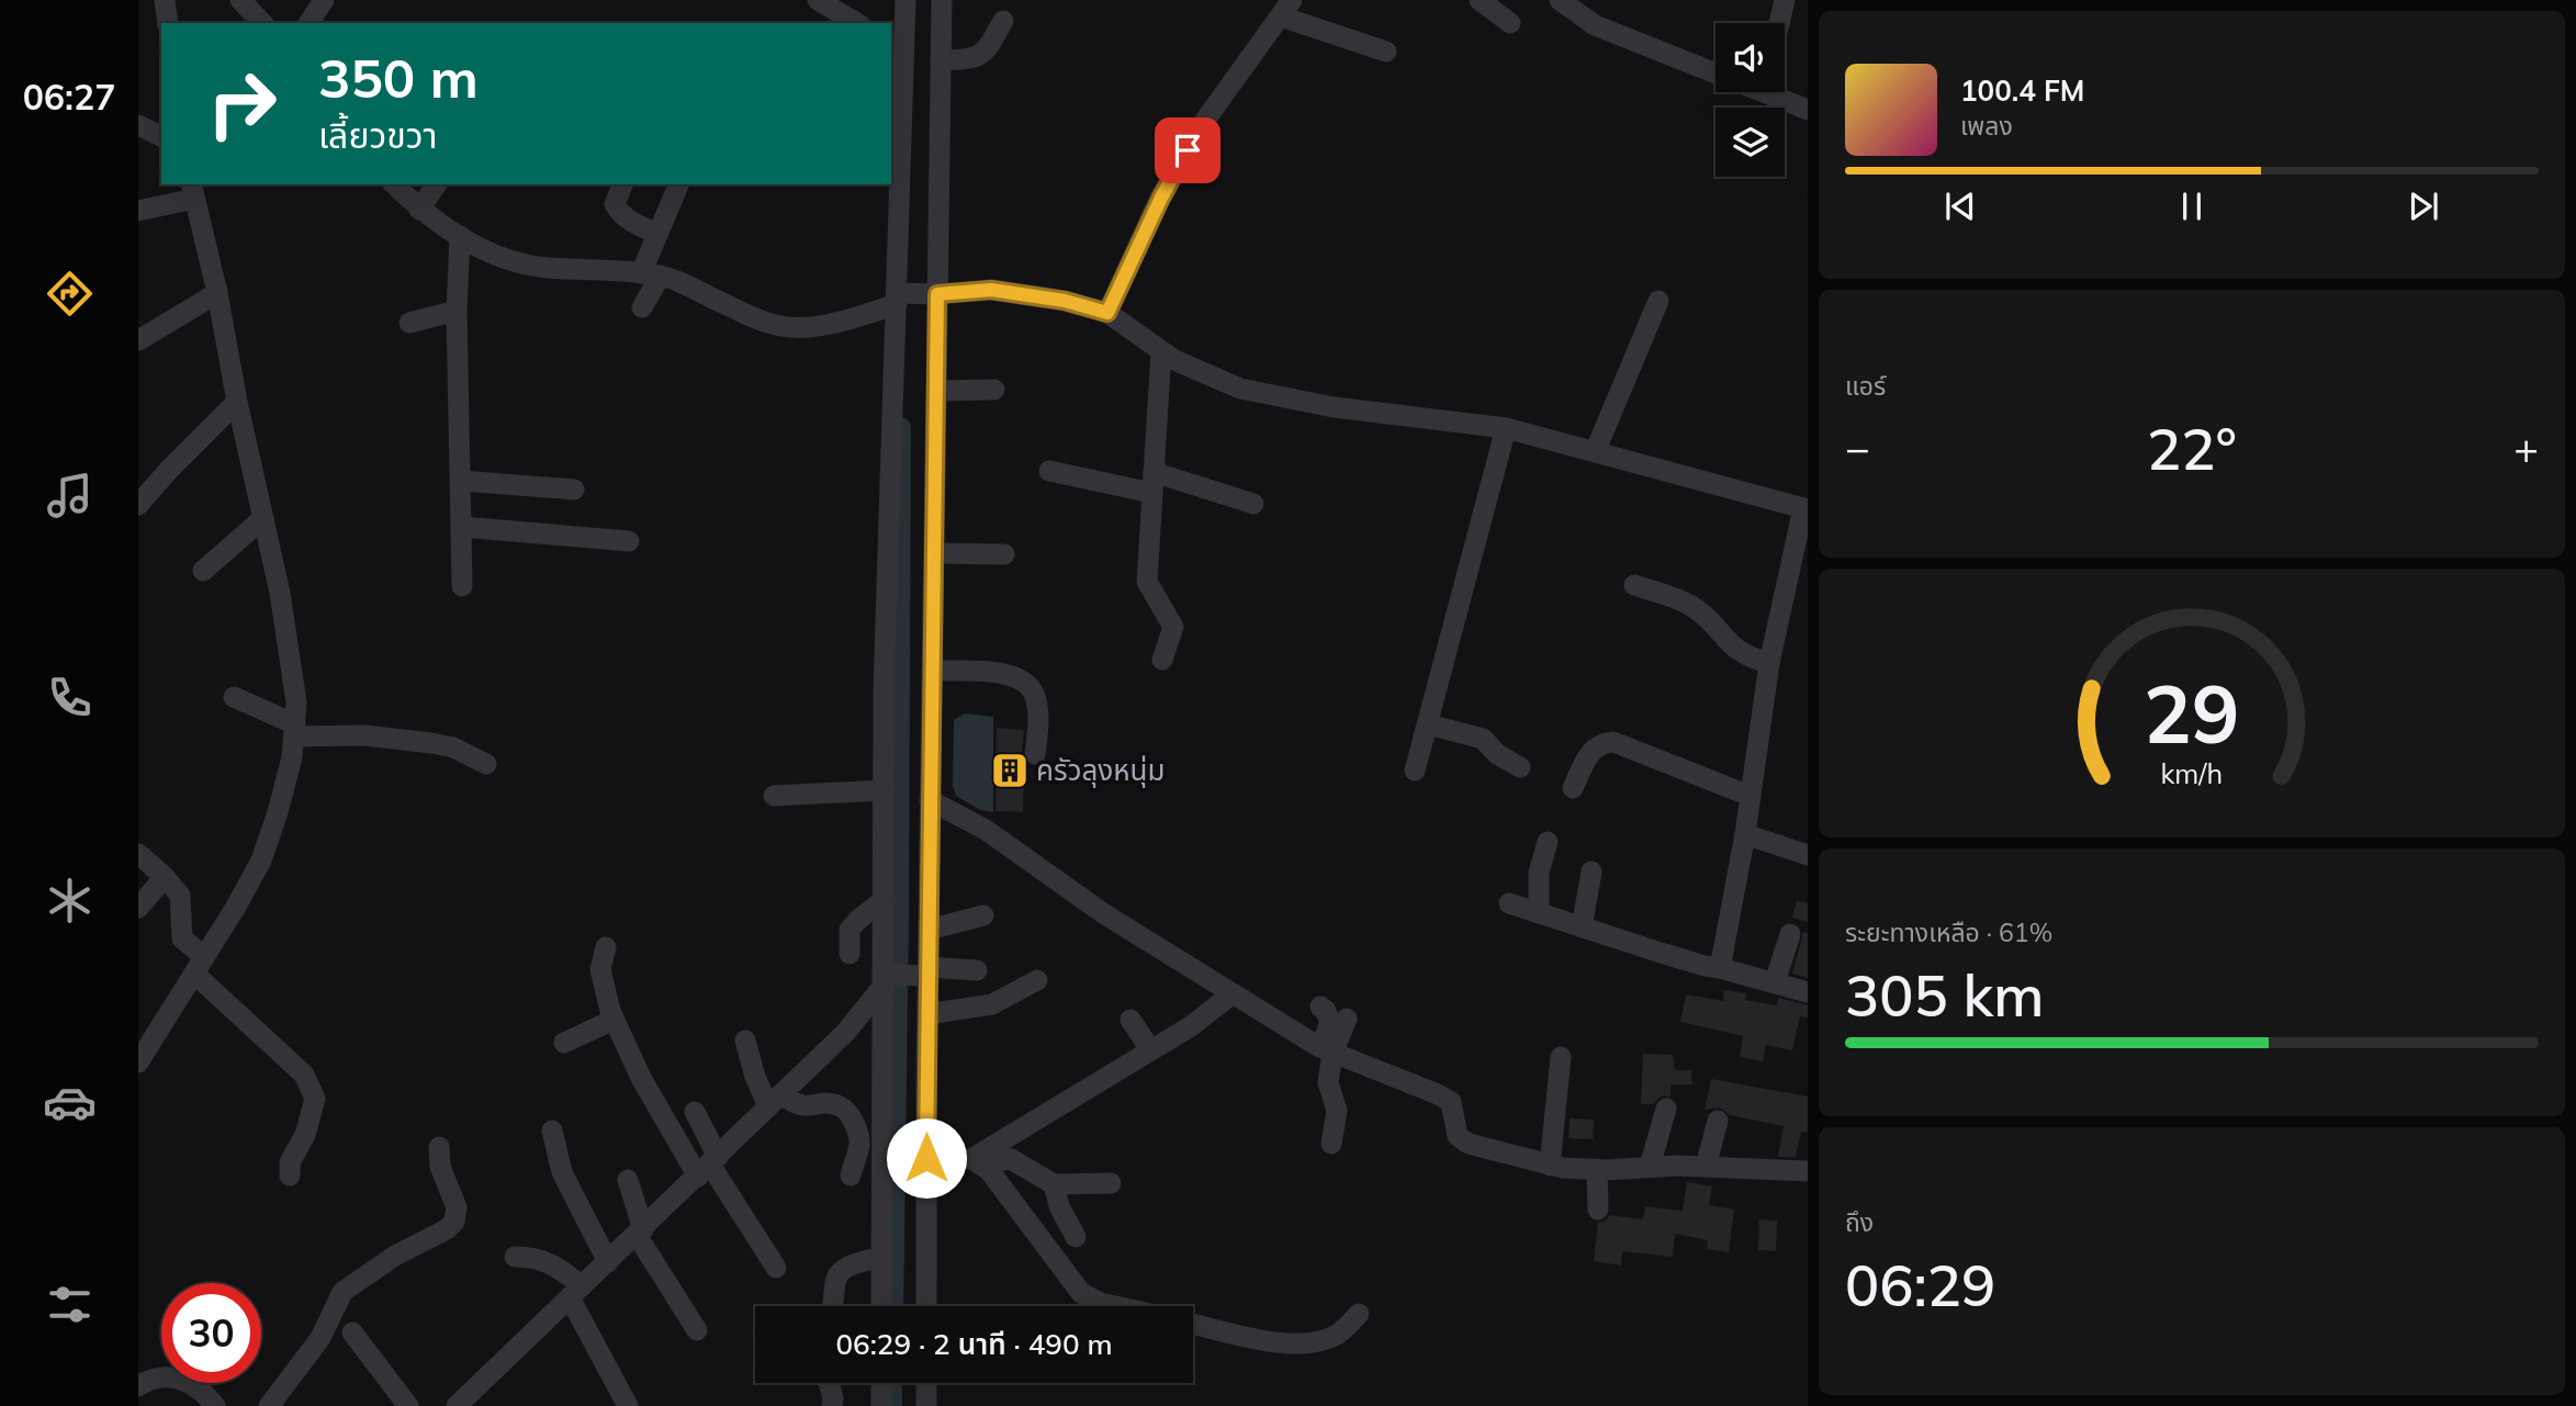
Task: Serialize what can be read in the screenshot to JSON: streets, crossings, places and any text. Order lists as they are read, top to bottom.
{
  "places": {
    "building": ["ครัวลุงหนุ่ม"]
  },
  "page": {
    "tabs": "06:27",
    "turn": ["350 m", "เลี้ยวขวา"],
    "song": ["100.4 FM", "เพลง"],
    "tile": [
      "แอร์",
      ["ระยะทางเหลือ · 61%", "305 km"],
      ["ถึง", "06:29"]
    ],
    "heat": ["−", "22°", "+"],
    "limit": "30",
    "trip": "06:29 · 2 นาที · 490 m",
    "gauge": ["29", "km/h"]
  }
}
